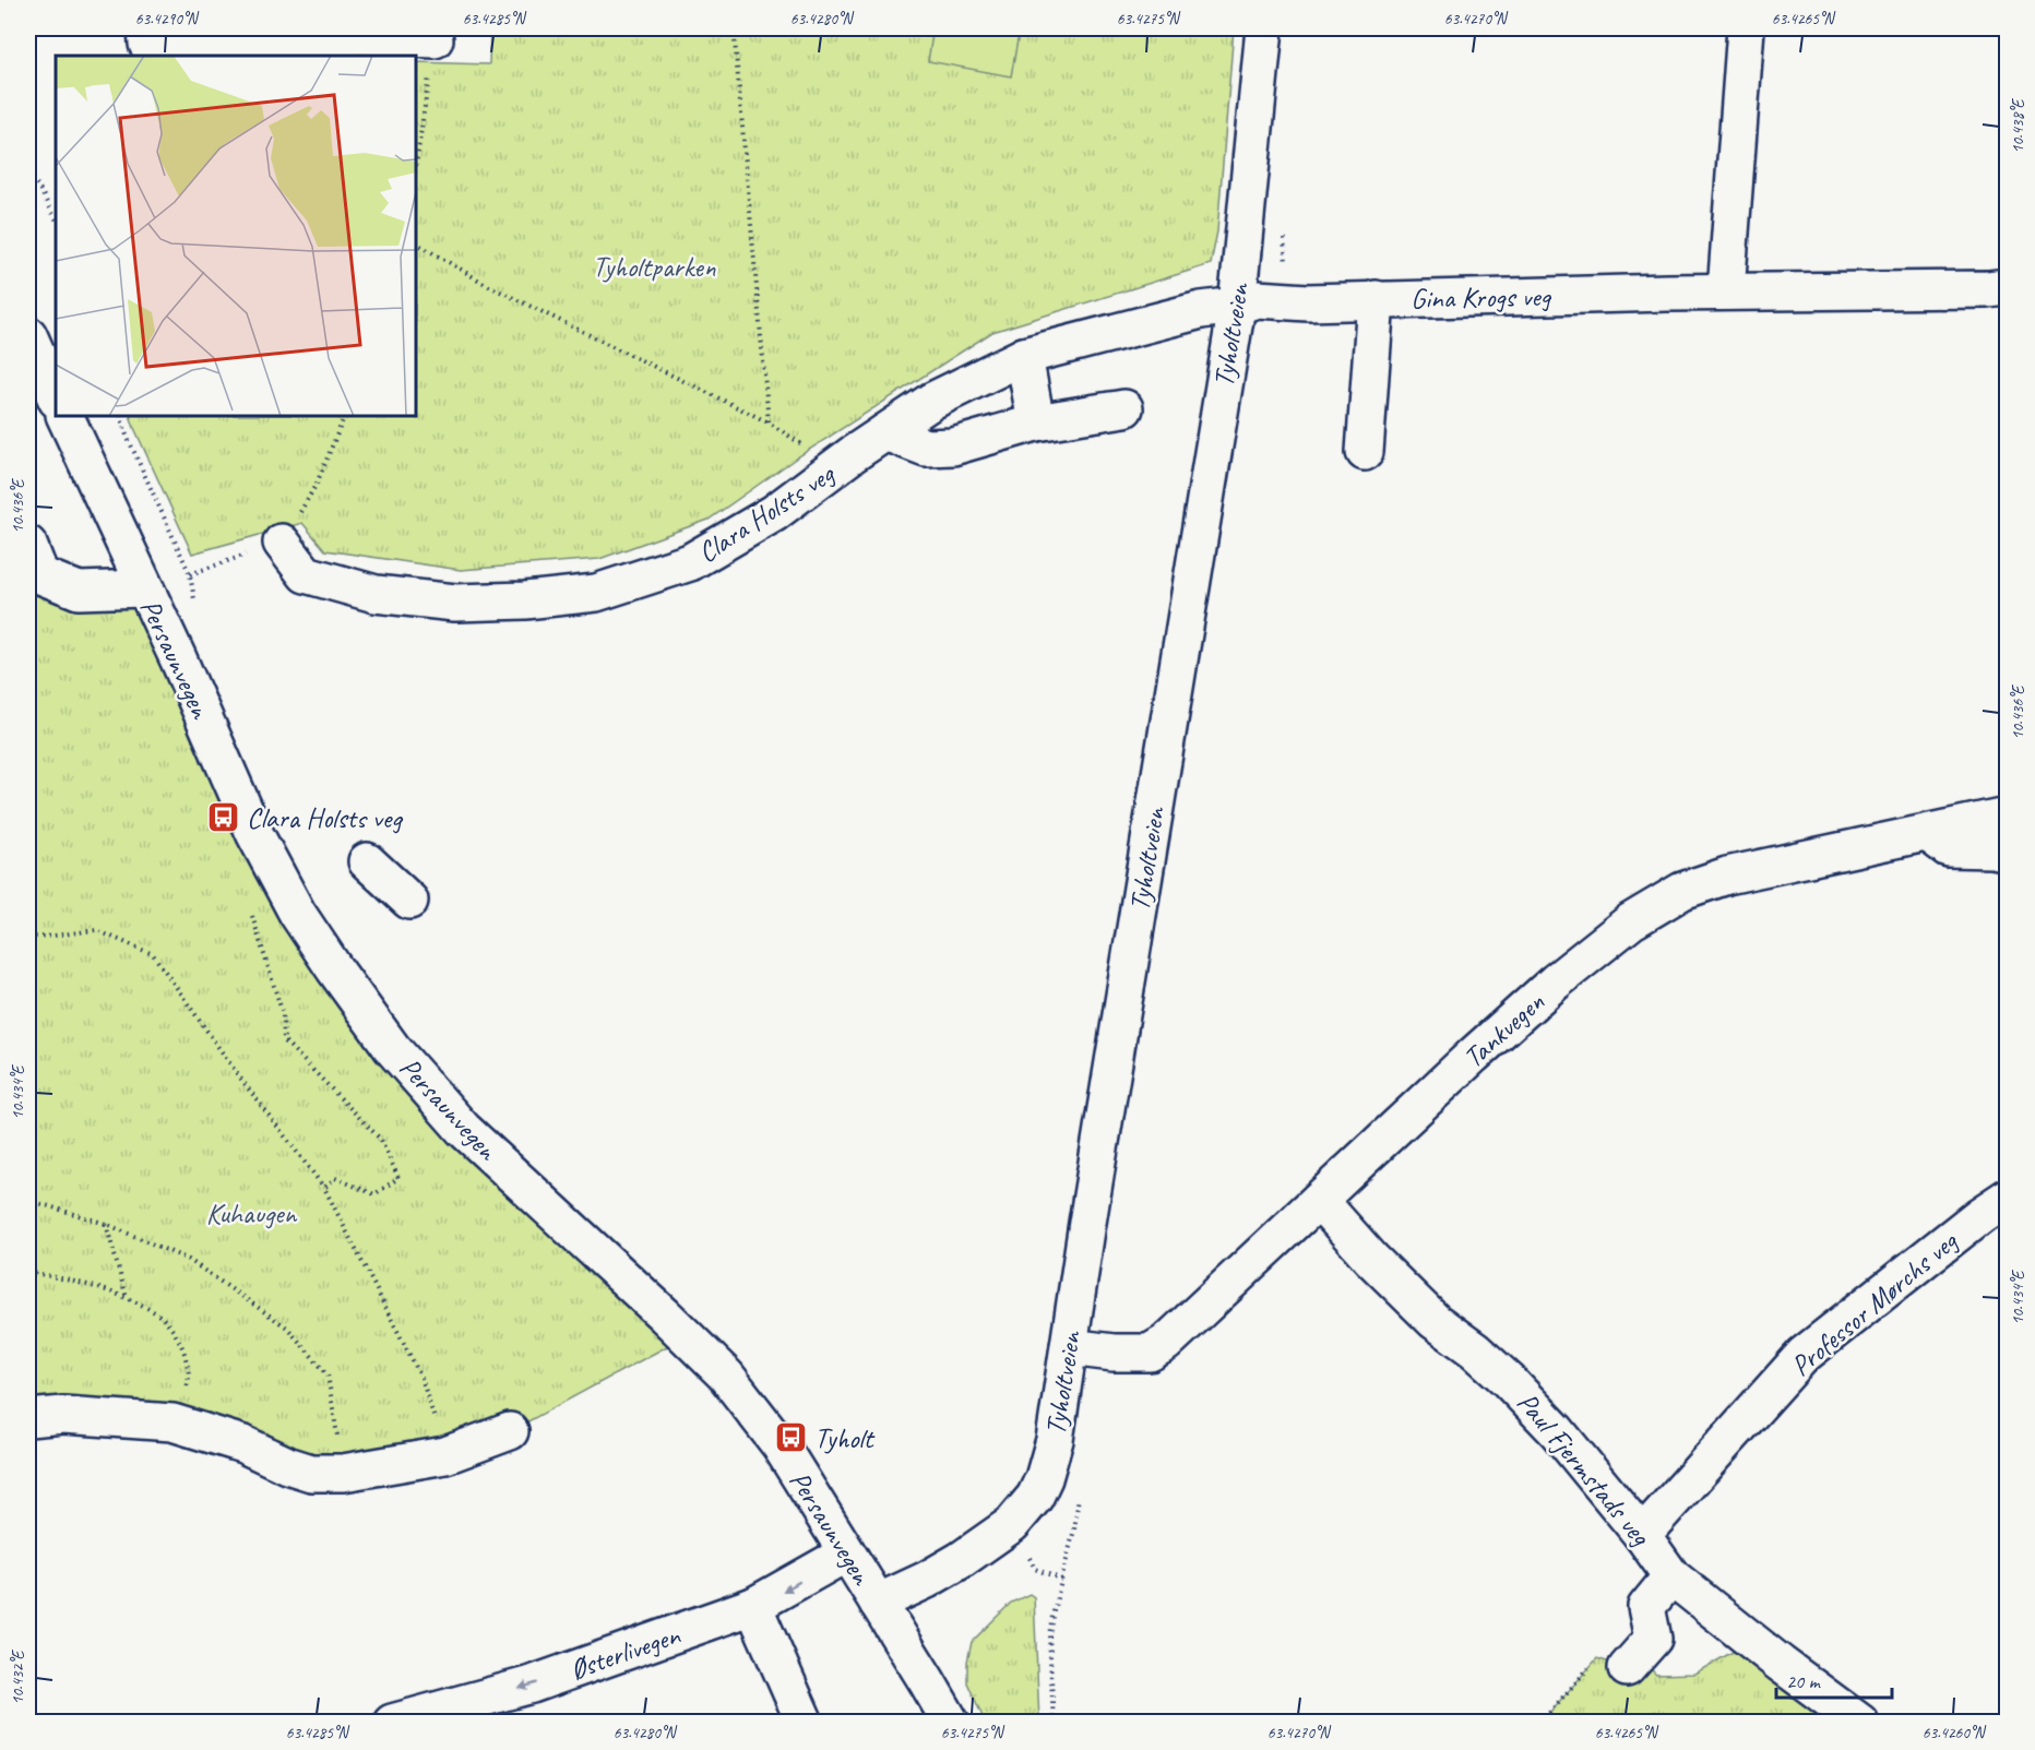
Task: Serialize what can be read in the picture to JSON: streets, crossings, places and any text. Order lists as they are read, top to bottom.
{
  "streets": {
    "street": [
      "Gina Krogs veg",
      "Tyholtveien",
      "Clara Holsts veg",
      "Persaunvegen",
      "Tankvegen",
      "Professor Mørchs veg",
      "Paul Fjermstads veg",
      "Østerlivegen"
    ]
  },
  "crossings": [
    ["Gina Krogs veg", "Tyholtveien"],
    ["Gina Krogs veg", "Clara Holsts veg"],
    ["Tyholtveien", "Clara Holsts veg"],
    ["Tyholtveien", "Persaunvegen"],
    ["Tyholtveien", "Tankvegen"],
    ["Persaunvegen", "Østerlivegen"],
    ["Tankvegen", "Paul Fjermstads veg"],
    ["Professor Mørchs veg", "Paul Fjermstads veg"]
  ],
  "parks": ["Tyholtparken", "Kuhaugen"],
  "places": {
    "bus stop": ["Clara Holsts veg", "Tyholt"]
  },
  "scale_bar": "20 m",
  "coordinates": [
    "63.4290°N",
    "63.4285°N",
    "63.4280°N",
    "63.4275°N",
    "63.4270°N",
    "63.4265°N",
    "10.438°E",
    "10.436°E",
    "10.434°E",
    "10.432°E",
    "63.4260°N"
  ]
}
